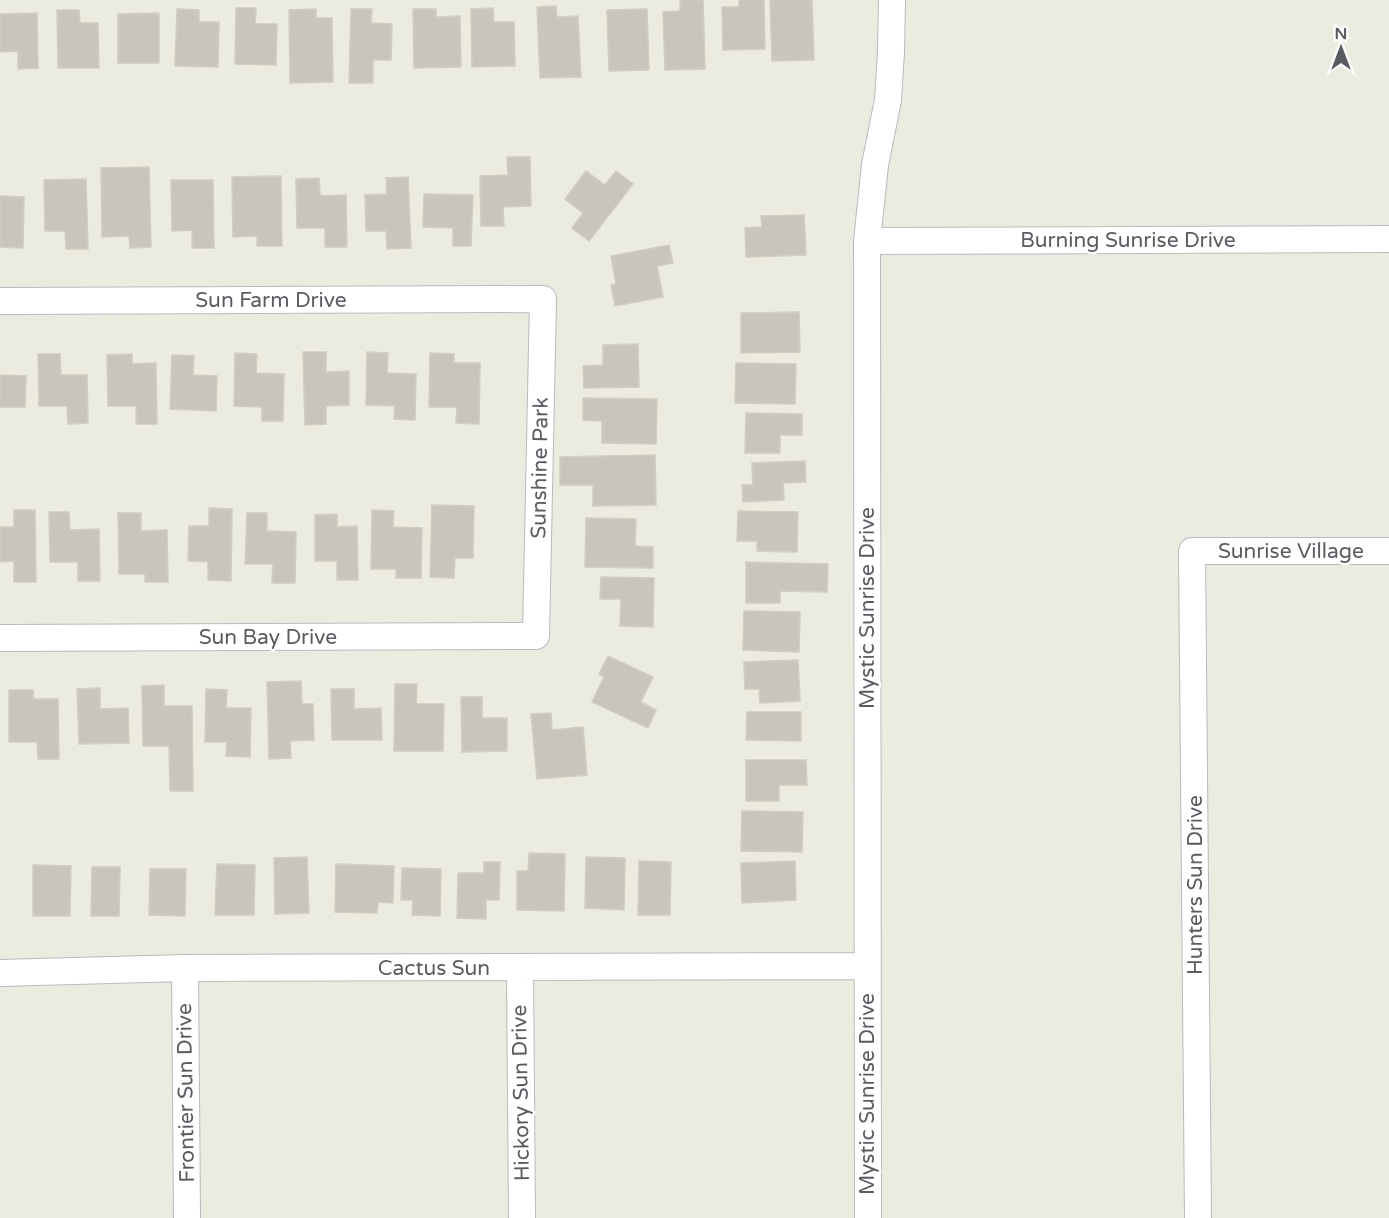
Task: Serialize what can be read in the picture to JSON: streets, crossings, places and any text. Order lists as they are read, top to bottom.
{
  "streets": {
    "street": [
      "Burning Sunrise Drive",
      "Sun Farm Drive",
      "Sunshine Park",
      "Sunrise Village",
      "Mystic Sunrise Drive",
      "Sun Bay Drive",
      "Hunters Sun Drive",
      "Cactus Sun",
      "Frontier Sun Drive",
      "Hickory Sun Drive"
    ]
  },
  "crossings": [
    ["Burning Sunrise Drive", "Mystic Sunrise Drive"],
    ["Sun Farm Drive", "Sunshine Park"],
    ["Sunshine Park", "Sun Bay Drive"],
    ["Sunrise Village", "Hunters Sun Drive"],
    ["Mystic Sunrise Drive", "Cactus Sun"],
    ["Cactus Sun", "Frontier Sun Drive"],
    ["Cactus Sun", "Hickory Sun Drive"]
  ],
  "north": "top"
}
